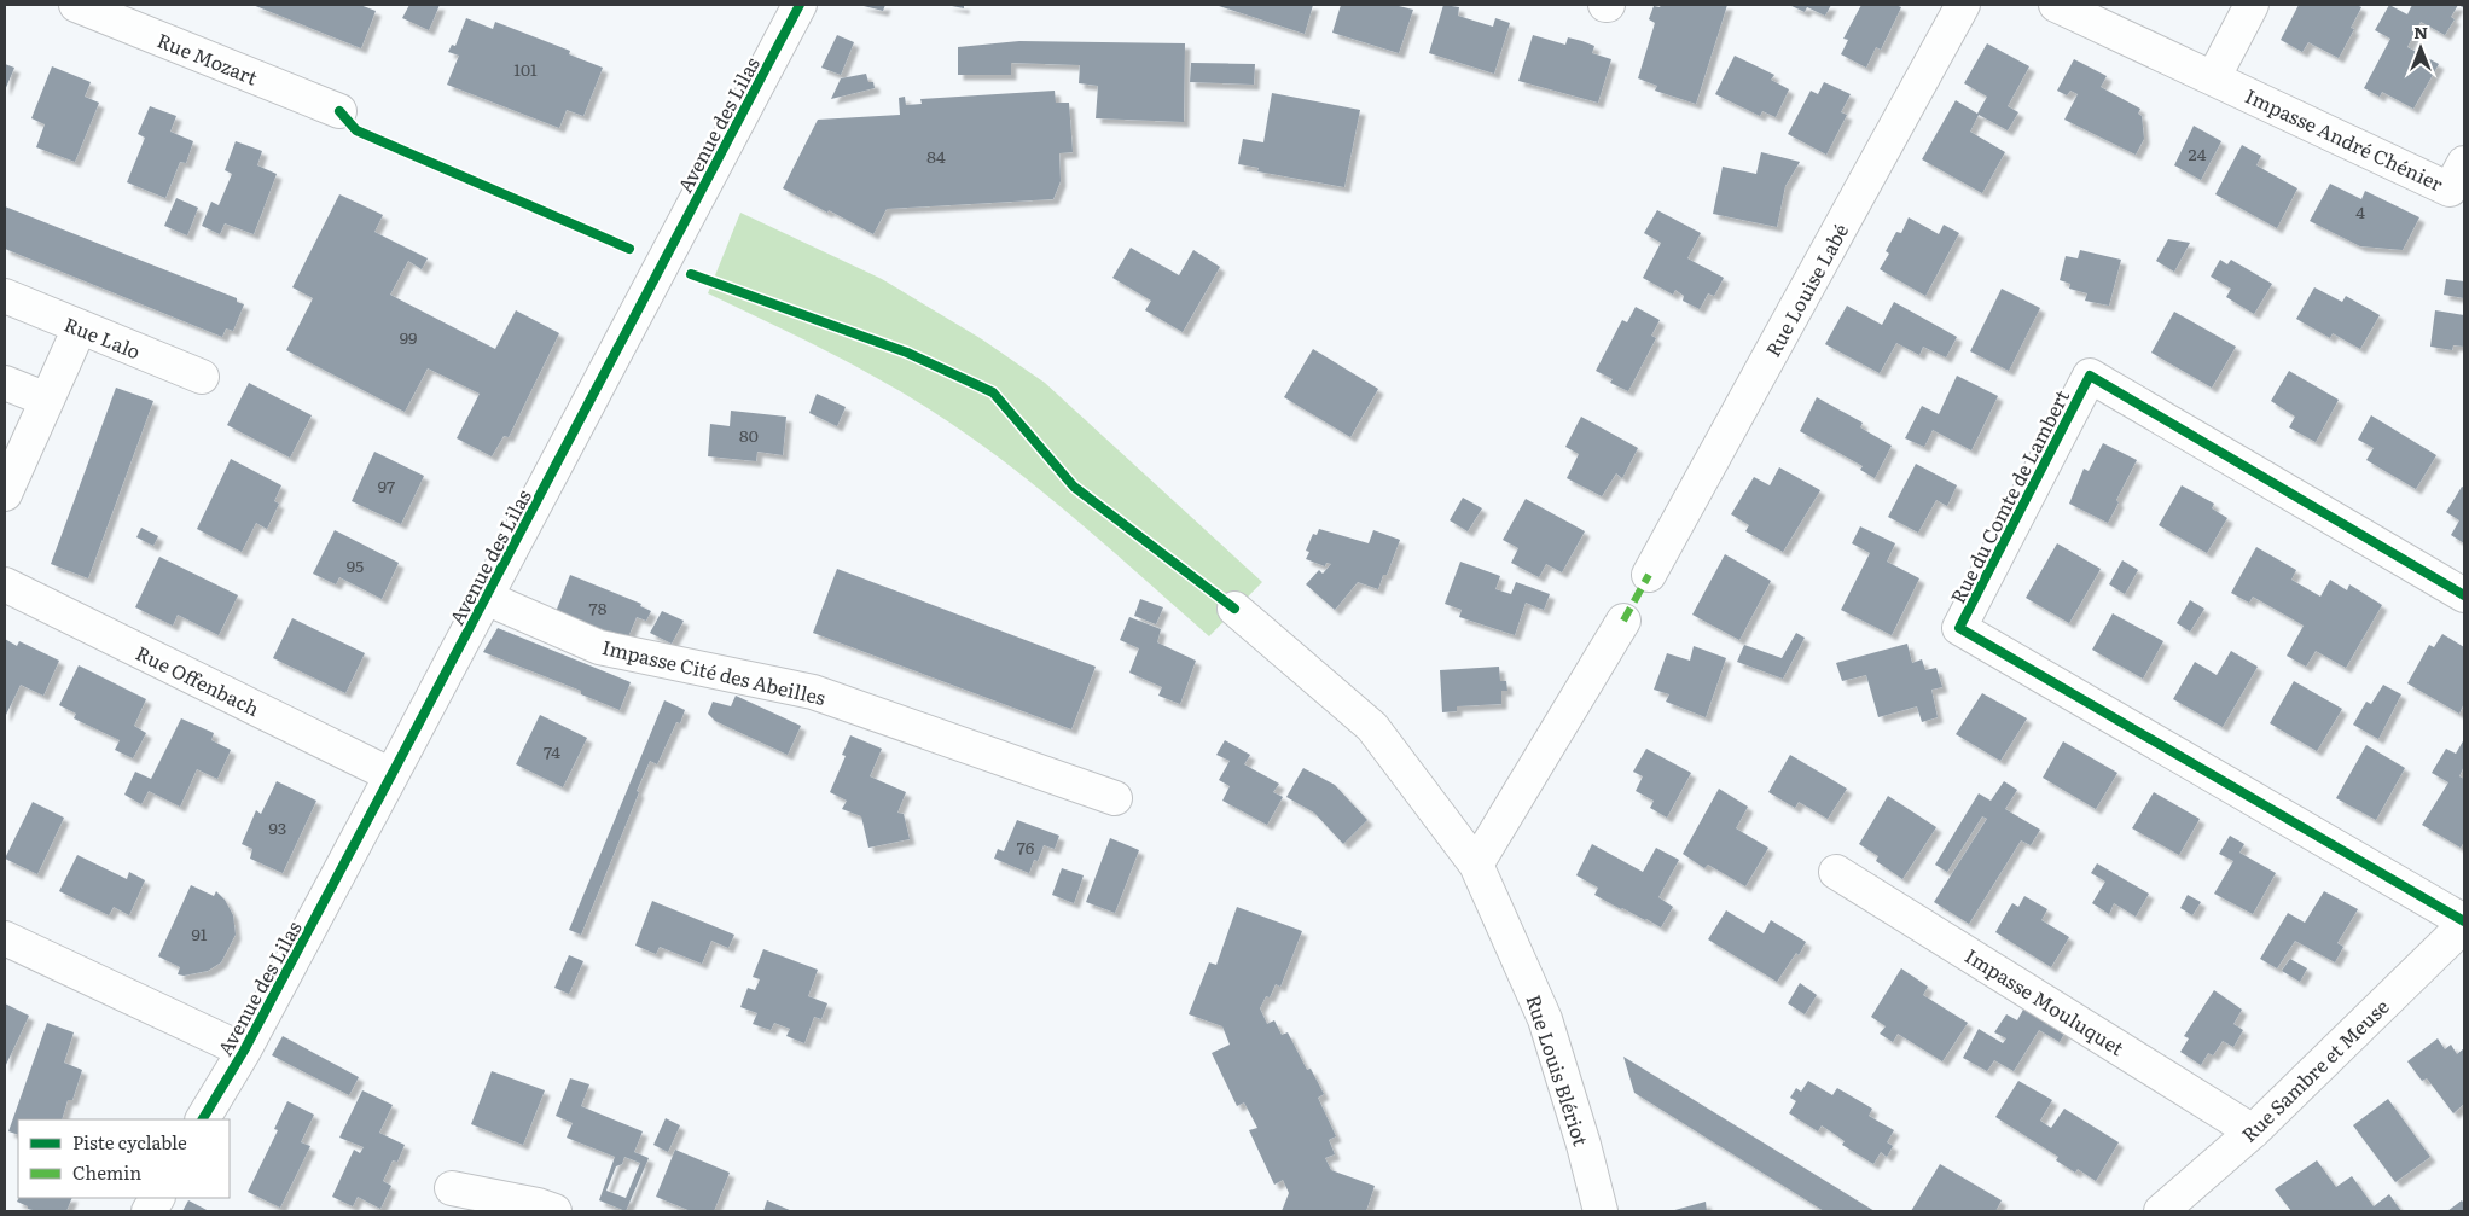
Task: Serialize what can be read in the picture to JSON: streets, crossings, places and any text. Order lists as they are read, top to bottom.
{
  "streets": {
    "street": [
      "Rue Mozart",
      "Avenue des Lilas",
      "Impasse André Chénier",
      "Rue Louise Labé",
      "Rue Lalo",
      "Rue du Comte de Lambert",
      "Impasse Cité des Abeilles",
      "Rue Offenbach",
      "Impasse Mouluquet",
      "Rue Louis Blériot",
      "Rue Sambre et Meuse"
    ]
  },
  "crossings": [
    ["Avenue des Lilas", "Impasse Cité des Abeilles"],
    ["Avenue des Lilas", "Rue Offenbach"],
    ["Rue du Comte de Lambert", "Rue Sambre et Meuse"],
    ["Impasse Mouluquet", "Rue Sambre et Meuse"]
  ],
  "house_numbers": [
    "101",
    "24",
    "84",
    "4",
    "99",
    "80",
    "97",
    "95",
    "78",
    "74",
    "93",
    "76",
    "91"
  ],
  "legend": ["Piste cyclable", "Chemin"],
  "north": "top"
}
